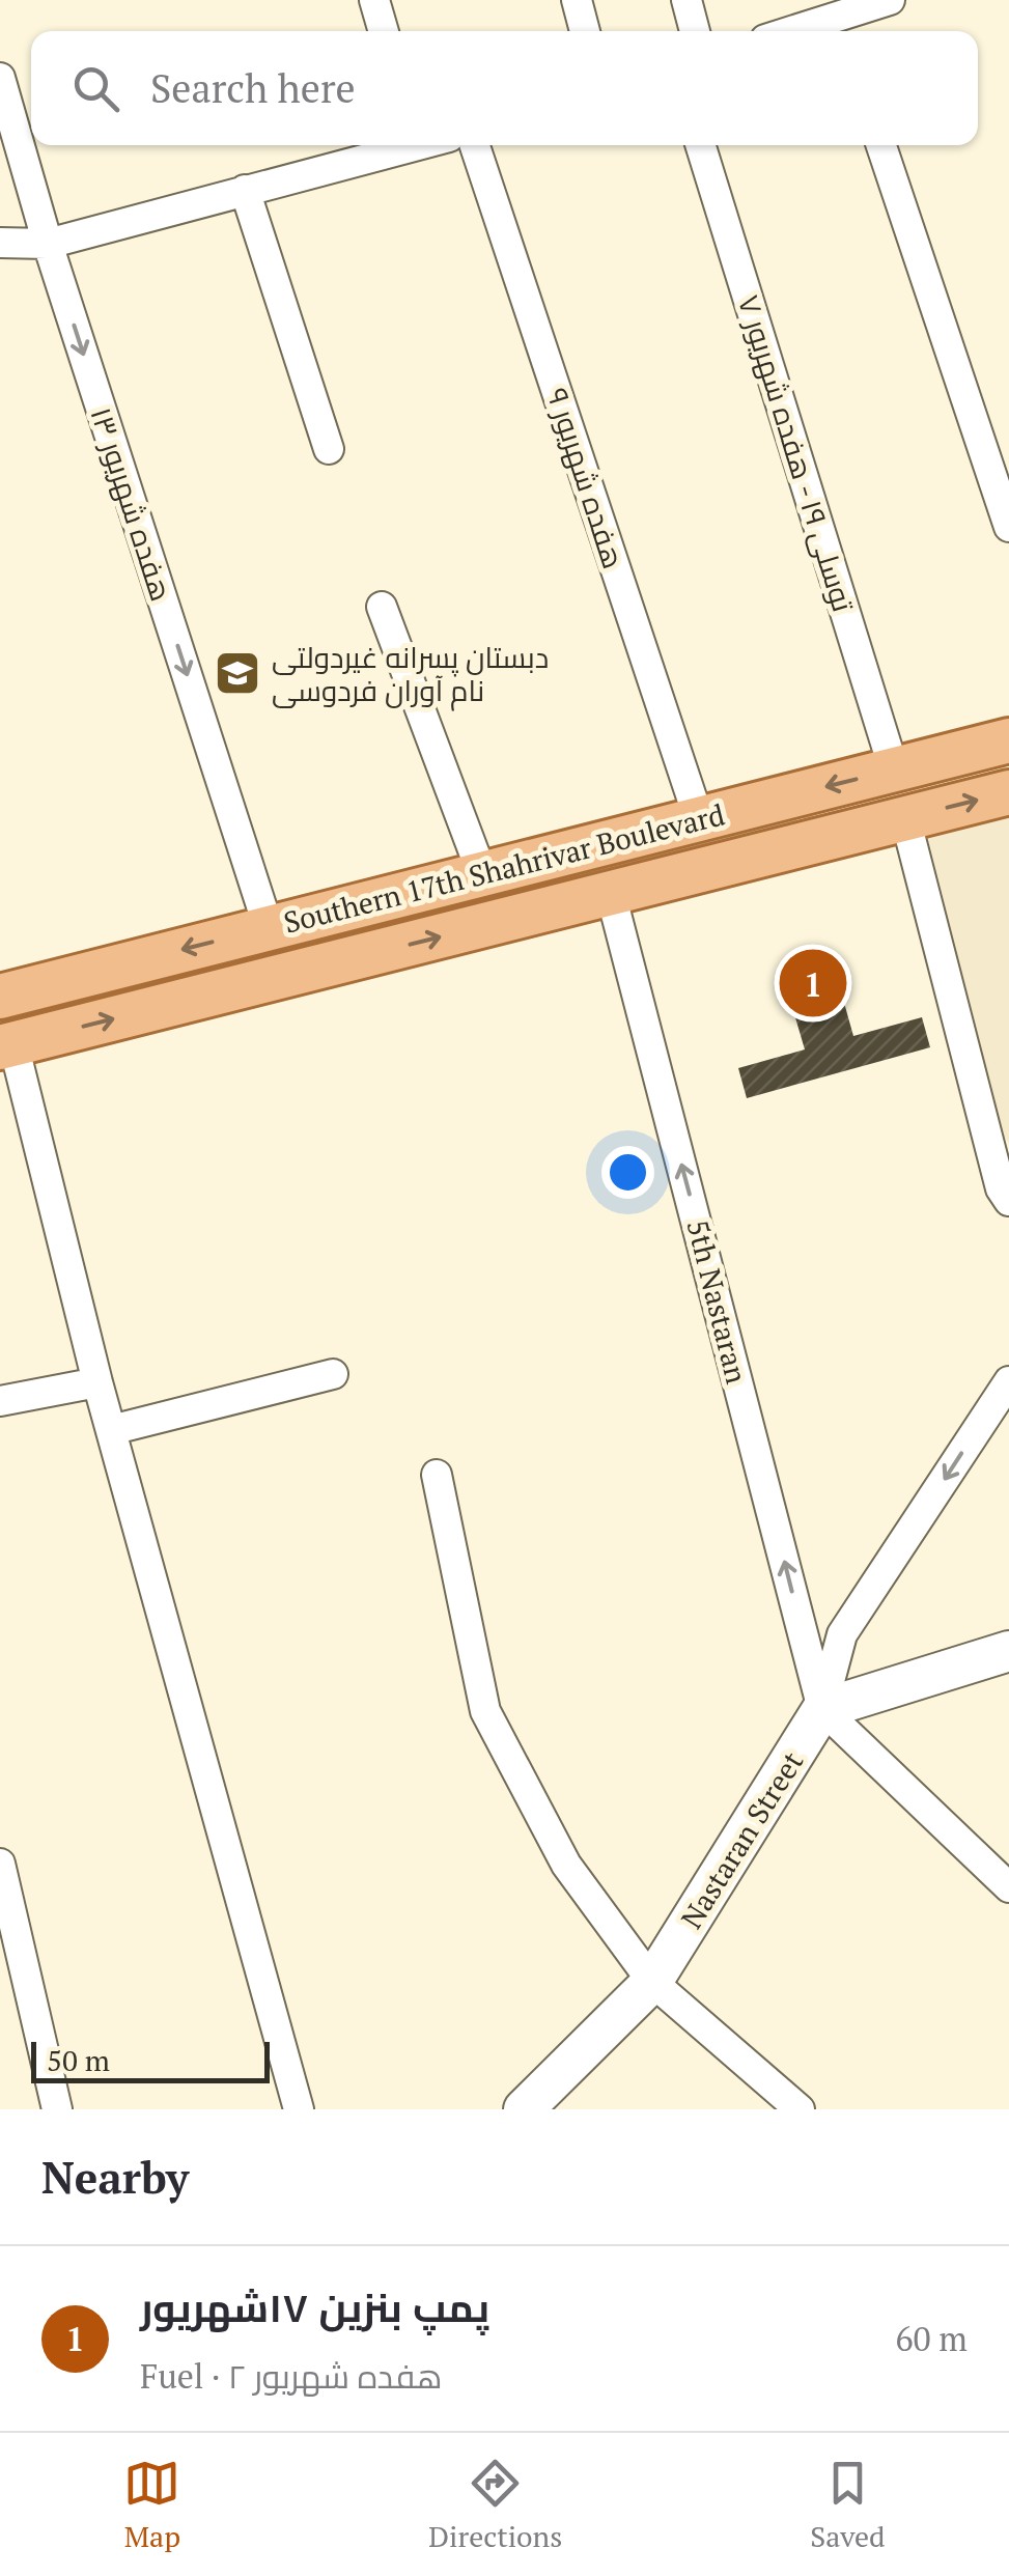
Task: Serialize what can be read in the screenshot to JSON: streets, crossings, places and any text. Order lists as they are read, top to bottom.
{
  "streets": {
    "main road": ["Southern 17th Shahrivar Boulevard"],
    "street": [
      "توسلی ۱۹ - هفده شهریور ۷",
      "هفده شهریور ۹",
      "هفده شهریور ۱۳",
      "5th Nastaran",
      "Nastaran Street"
    ]
  },
  "crossings": [
    ["توسلی ۱۹ - هفده شهریور ۷", "Southern 17th Shahrivar Boulevard"],
    ["هفده شهریور ۹", "Southern 17th Shahrivar Boulevard"],
    ["هفده شهریور ۱۳", "Southern 17th Shahrivar Boulevard"],
    ["Southern 17th Shahrivar Boulevard", "5th Nastaran"],
    ["5th Nastaran", "Nastaran Street"]
  ],
  "one_way": ["5th Nastaran"],
  "places": {
    "school or university": ["دبستان پسرانه غیردولتی نام آوران فردوسی"]
  },
  "scale_bar": "50 m",
  "page": {
    "search": "Search here",
    "pins": "1",
    "scale": "50 m",
    "heading": "Nearby",
    "list": [
      {
        "mark": "1",
        "name": "پمپ بنزین ۱۷شهریور",
        "note": "Fuel · هفده شهریور ۲",
        "value": "60 m"
      }
    ],
    "nav": ["Map", "Directions", "Saved"]
  }
}
